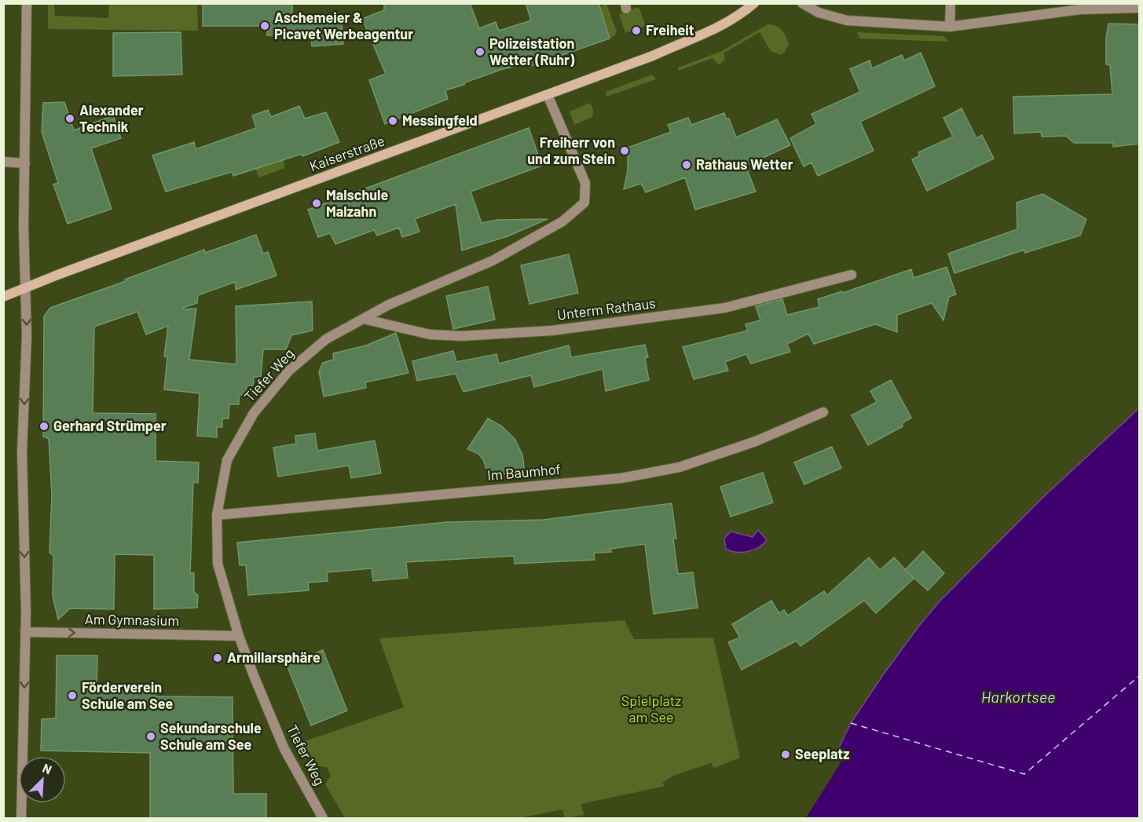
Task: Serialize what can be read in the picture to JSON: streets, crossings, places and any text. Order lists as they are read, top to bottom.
{
  "streets": {
    "main road": ["Kaiserstraße"],
    "street": [
      "Unterm Rathaus",
      "Tiefer Weg",
      "Im Baumhof",
      "Am Gymnasium"
    ]
  },
  "crossings": [
    ["Kaiserstraße", "Tiefer Weg"],
    ["Unterm Rathaus", "Tiefer Weg"],
    ["Tiefer Weg", "Im Baumhof"],
    ["Tiefer Weg", "Am Gymnasium"]
  ],
  "one_way": ["Am Gymnasium"],
  "water": ["Harkortsee"],
  "parks": ["Spielplatz am See"],
  "places": [
    "Aschemeier & Picavet Werbeagentur",
    "Freiheit",
    "Polizeistation Wetter (Ruhr)",
    "Alexander Technik",
    "Messingfeld",
    "Freiherr von und zum Stein",
    "Rathaus Wetter",
    "Malschule Malzahn",
    "Gerhard Strümper",
    "Armillarsphäre",
    "Förderverein Schule am See",
    "Sekundarschule Schule am See",
    "Seeplatz"
  ],
  "north": "top right"
}
